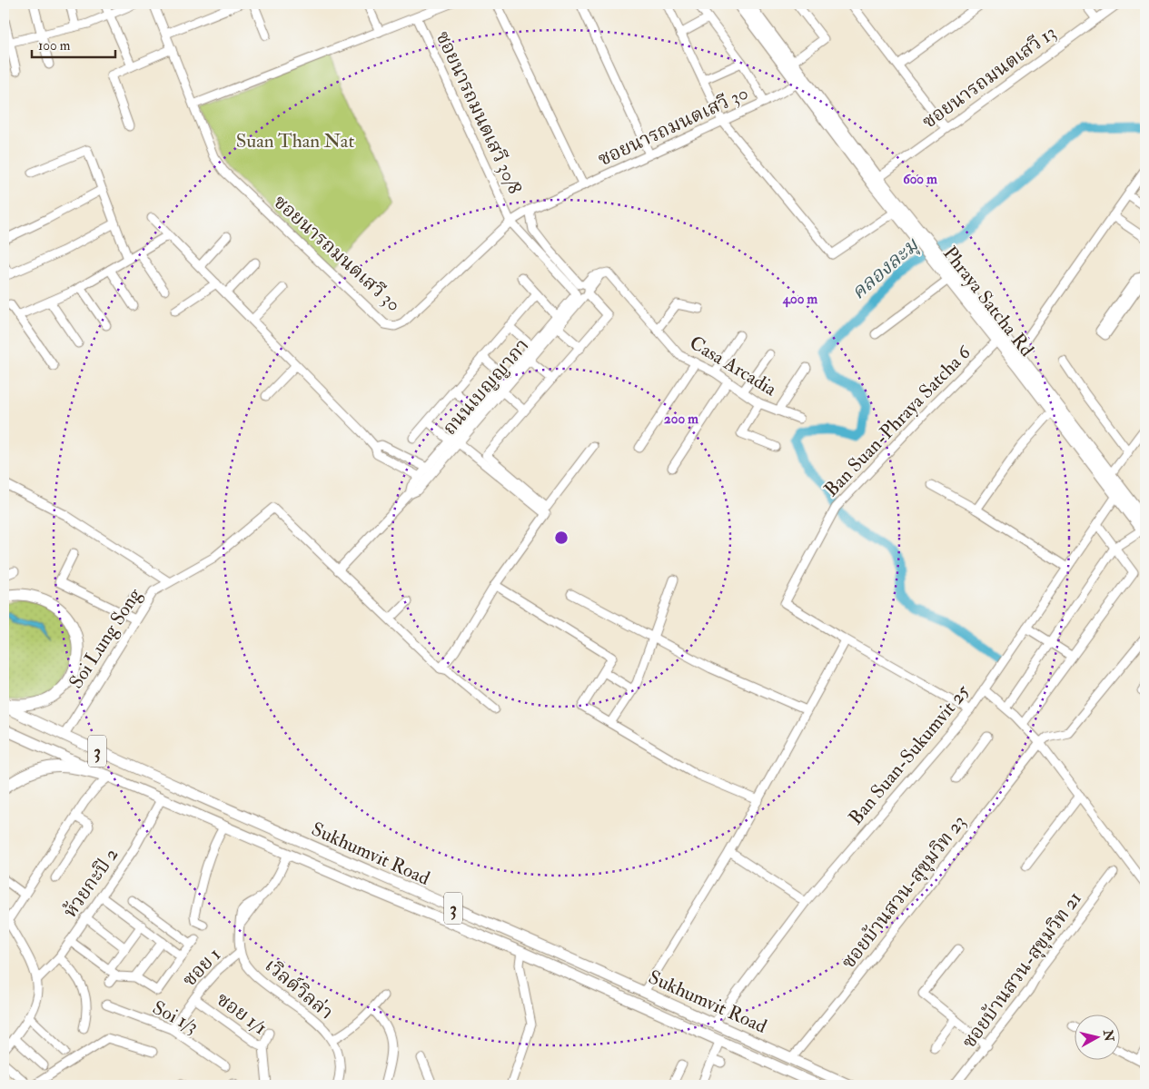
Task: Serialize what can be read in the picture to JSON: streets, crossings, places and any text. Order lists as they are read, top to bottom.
{
  "streets": {
    "main road": ["Phraya Satcha Rd", "3", "Sukhumvit Road"],
    "street": [
      "ซอยนารถมนตเสวี 13",
      "ซอยนารถมนตเสวี 30/8",
      "ซอยนารถมนตเสวี 30",
      "Casa Arcadia",
      "ถนนเบญญาภา",
      "Ban Suan-Phraya Satcha 6",
      "Soi Lung Song",
      "Ban Suan-Sukumvit 25",
      "ห้วยกะปิ 2",
      "ซอยบ้านสวน-สุขุมวิท 23",
      "ซอย 1",
      "ซอยบ้านสวน-สุขุมวิท 21",
      "เวิลด์วิลล่า",
      "ซอย 1/1",
      "Soi 1/3"
    ]
  },
  "crossings": [
    ["ซอยนารถมนตเสวี 13", "Phraya Satcha Rd"],
    ["ซอยนารถมนตเสวี 30/8", "ซอยนารถมนตเสวี 30"],
    ["ซอยนารถมนตเสวี 30", "Phraya Satcha Rd"],
    ["Phraya Satcha Rd", "Ban Suan-Phraya Satcha 6"],
    ["Phraya Satcha Rd", "Ban Suan-Sukumvit 25"],
    ["Casa Arcadia", "ถนนเบญญาภา"],
    ["ถนนเบญญาภา", "Soi Lung Song"],
    ["Ban Suan-Phraya Satcha 6", "Ban Suan-Sukumvit 25"],
    ["Soi Lung Song", "Sukhumvit Road"],
    ["Ban Suan-Sukumvit 25", "Sukhumvit Road"],
    ["Sukhumvit Road", "ห้วยกะปิ 2"],
    ["Sukhumvit Road", "ซอยบ้านสวน-สุขุมวิท 23"],
    ["Sukhumvit Road", "เวิลด์วิลล่า"],
    ["ซอย 1", "เวิลด์วิลล่า"],
    ["ซอย 1", "ซอย 1/1"],
    ["ซอย 1", "Soi 1/3"]
  ],
  "water": ["คลองละมุ"],
  "parks": ["Suan Than Nat"],
  "scale_bar": "100 m",
  "north": "right",
  "rings": ["600 m", "400 m", "200 m"]
}
